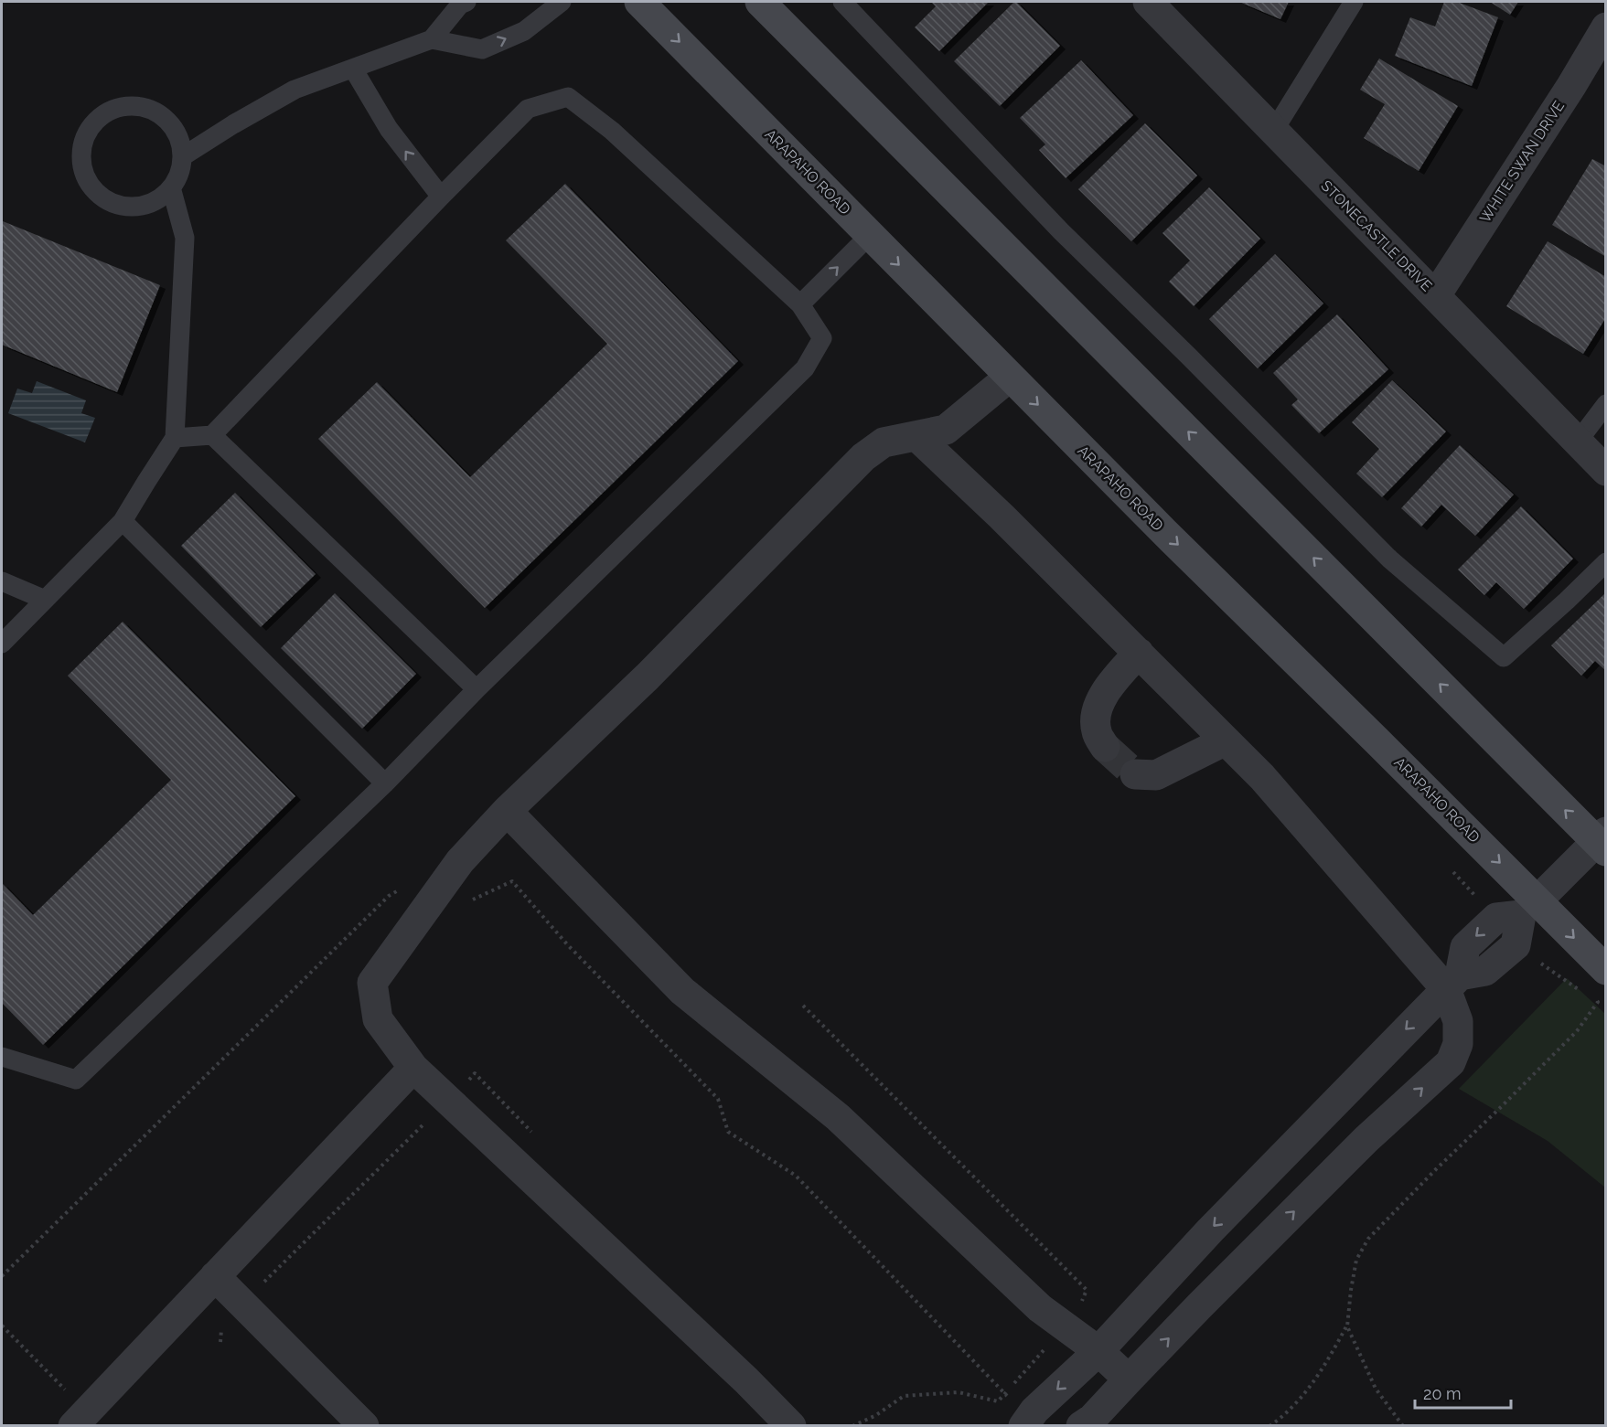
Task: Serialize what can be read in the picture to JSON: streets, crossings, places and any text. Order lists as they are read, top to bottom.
{
  "streets": {
    "main road": ["ARAPAHO ROAD"],
    "street": ["WHITE SWAN DRIVE", "STONECASTLE DRIVE"]
  },
  "crossings": [
    ["WHITE SWAN DRIVE", "STONECASTLE DRIVE"]
  ],
  "scale_bar": "20 m"
}
